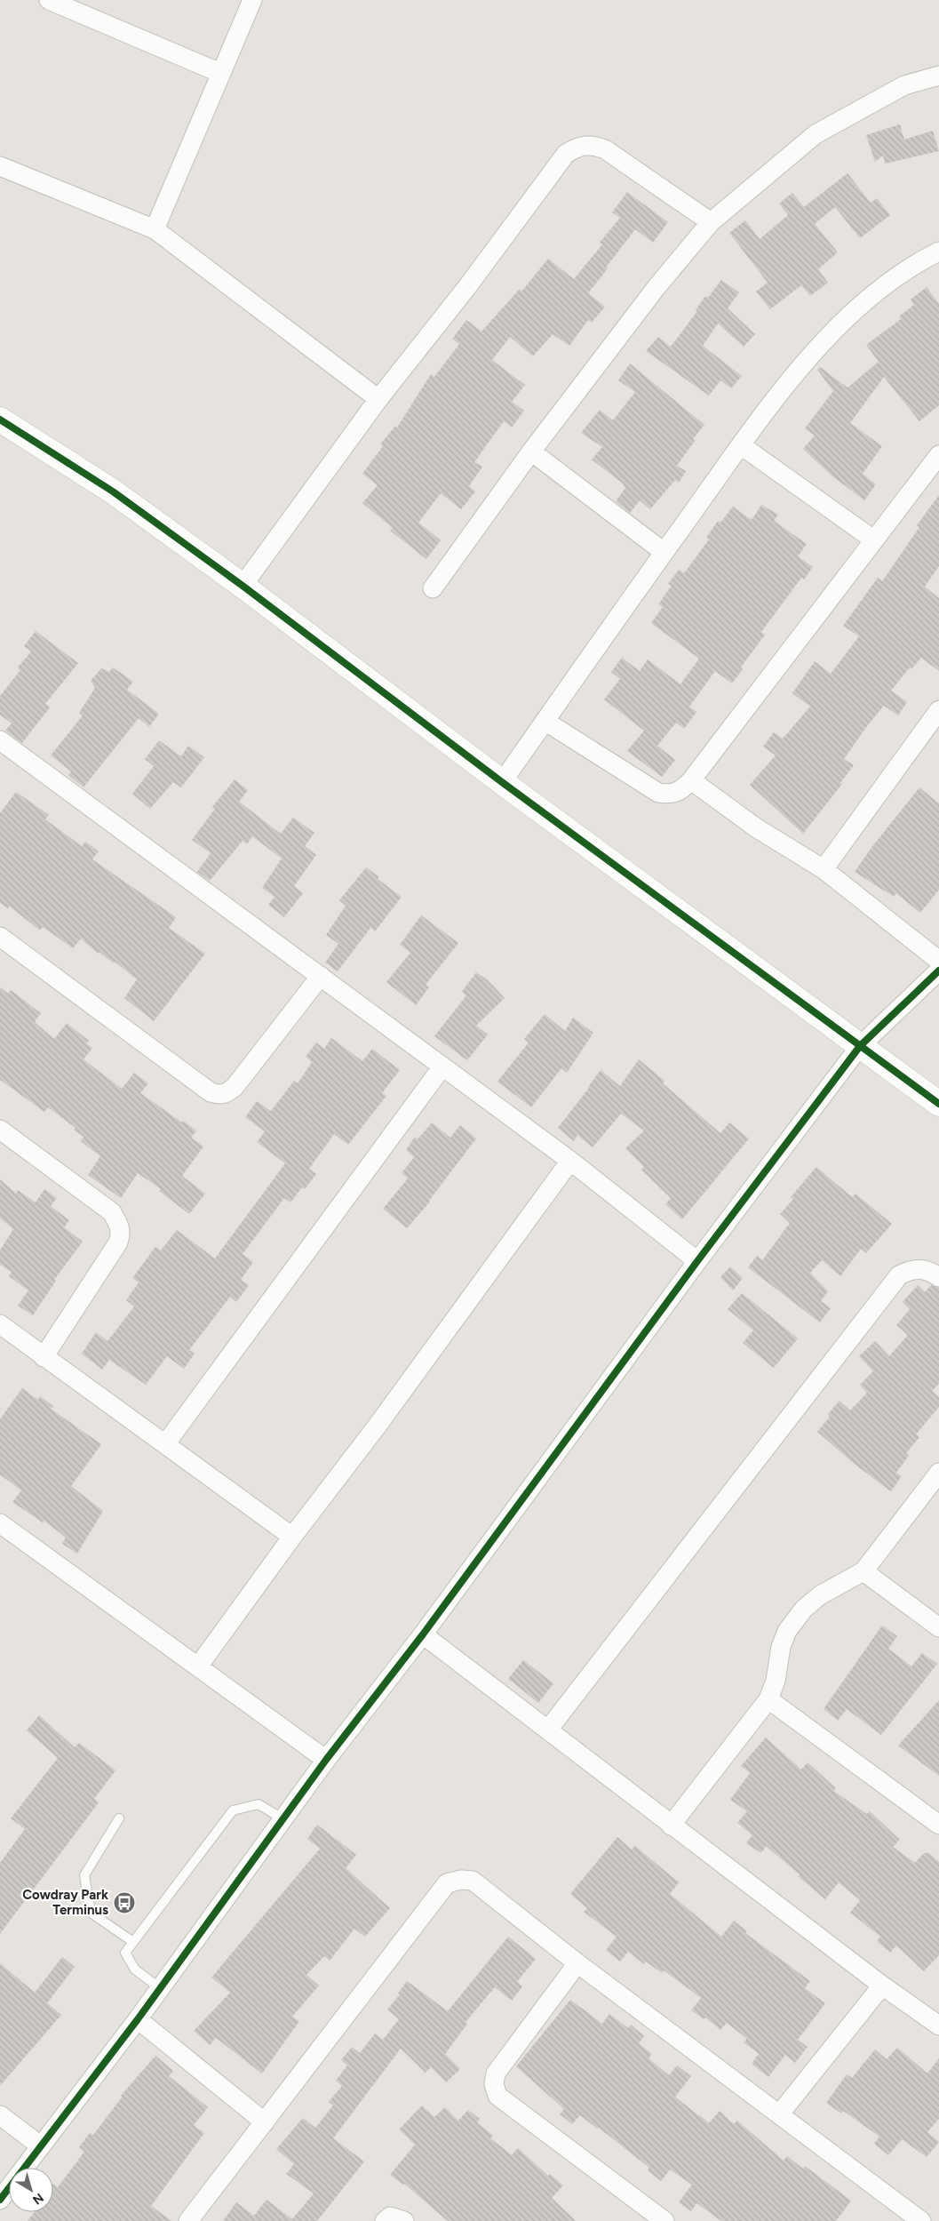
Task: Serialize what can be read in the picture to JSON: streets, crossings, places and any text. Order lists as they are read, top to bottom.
{
  "places": {
    "bus stop": ["Cowdray Park Terminus"]
  },
  "north": "bottom right"
}
